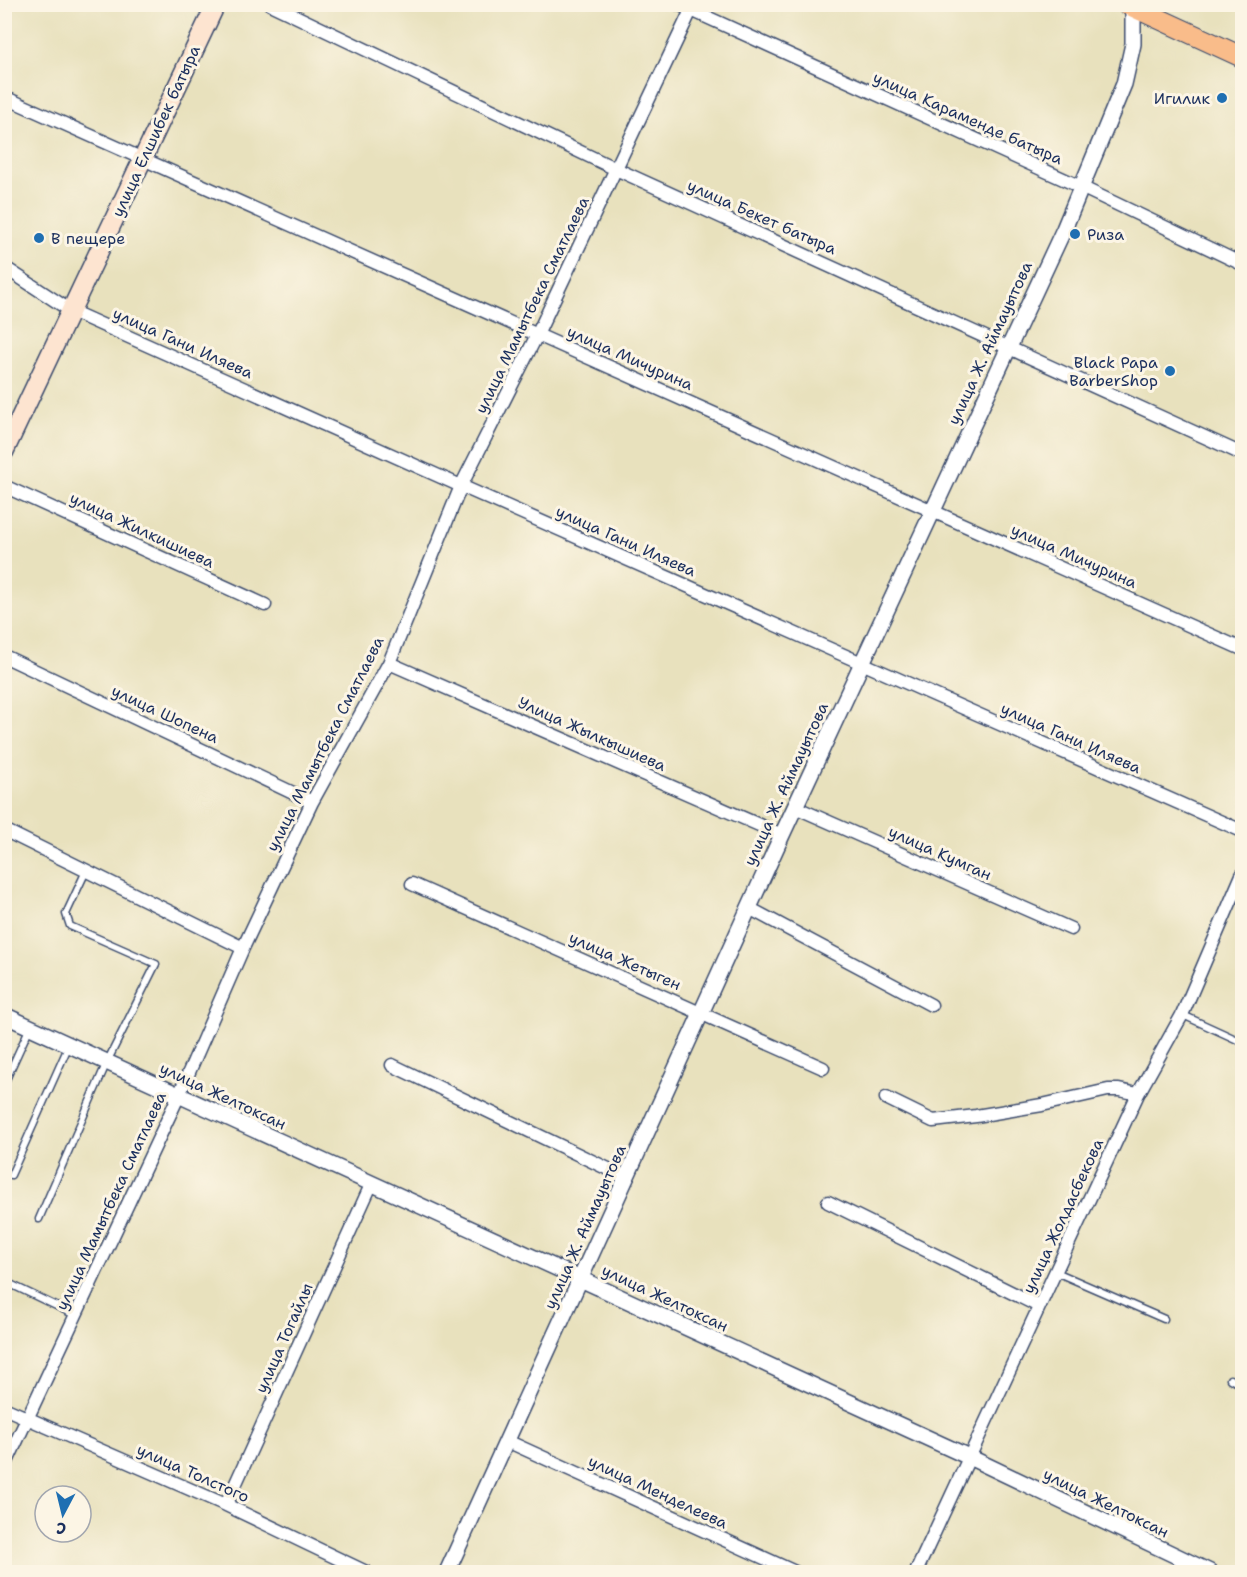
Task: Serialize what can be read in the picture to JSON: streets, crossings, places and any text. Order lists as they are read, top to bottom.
{
  "streets": {
    "main road": ["улица Елшибек батыра"],
    "street": [
      "улица Караменде батыра",
      "улица Бекет батыра",
      "улица Мамытбека Сматлаева",
      "улица Гани Иляева",
      "улица Ж. Аймауытова",
      "улица Мичурина",
      "улица Жилкишиева",
      "улица Шопена",
      "Улица Жылкышиева",
      "улица Кумган",
      "улица Жетыген",
      "улица Желтоксан",
      "улица Жолдасбекова",
      "улица Тогайлы",
      "улица Толстого",
      "улица Менделеева"
    ]
  },
  "crossings": [
    ["улица Караменде батыра", "улица Мамытбека Сматлаева"],
    ["улица Караменде батыра", "улица Ж. Аймауытова"],
    ["улица Елшибек батыра", "улица Гани Иляева"],
    ["улица Елшибек батыра", "улица Мичурина"],
    ["улица Бекет батыра", "улица Мамытбека Сматлаева"],
    ["улица Бекет батыра", "улица Ж. Аймауытова"],
    ["улица Мамытбека Сматлаева", "улица Гани Иляева"],
    ["улица Мамытбека Сматлаева", "улица Мичурина"],
    ["улица Мамытбека Сматлаева", "улица Шопена"],
    ["улица Мамытбека Сматлаева", "Улица Жылкышиева"],
    ["улица Мамытбека Сматлаева", "улица Желтоксан"],
    ["улица Мамытбека Сматлаева", "улица Толстого"],
    ["улица Гани Иляева", "улица Ж. Аймауытова"],
    ["улица Ж. Аймауытова", "улица Мичурина"],
    ["улица Ж. Аймауытова", "Улица Жылкышиева"],
    ["улица Ж. Аймауытова", "улица Кумган"],
    ["улица Ж. Аймауытова", "улица Жетыген"],
    ["улица Ж. Аймауытова", "улица Желтоксан"],
    ["улица Ж. Аймауытова", "улица Менделеева"],
    ["улица Желтоксан", "улица Жолдасбекова"],
    ["улица Желтоксан", "улица Тогайлы"],
    ["улица Тогайлы", "улица Толстого"]
  ],
  "places": [
    "Игилик",
    "Риза",
    "В пещере",
    "Black Papa BarberShop"
  ],
  "north": "bottom"
}
